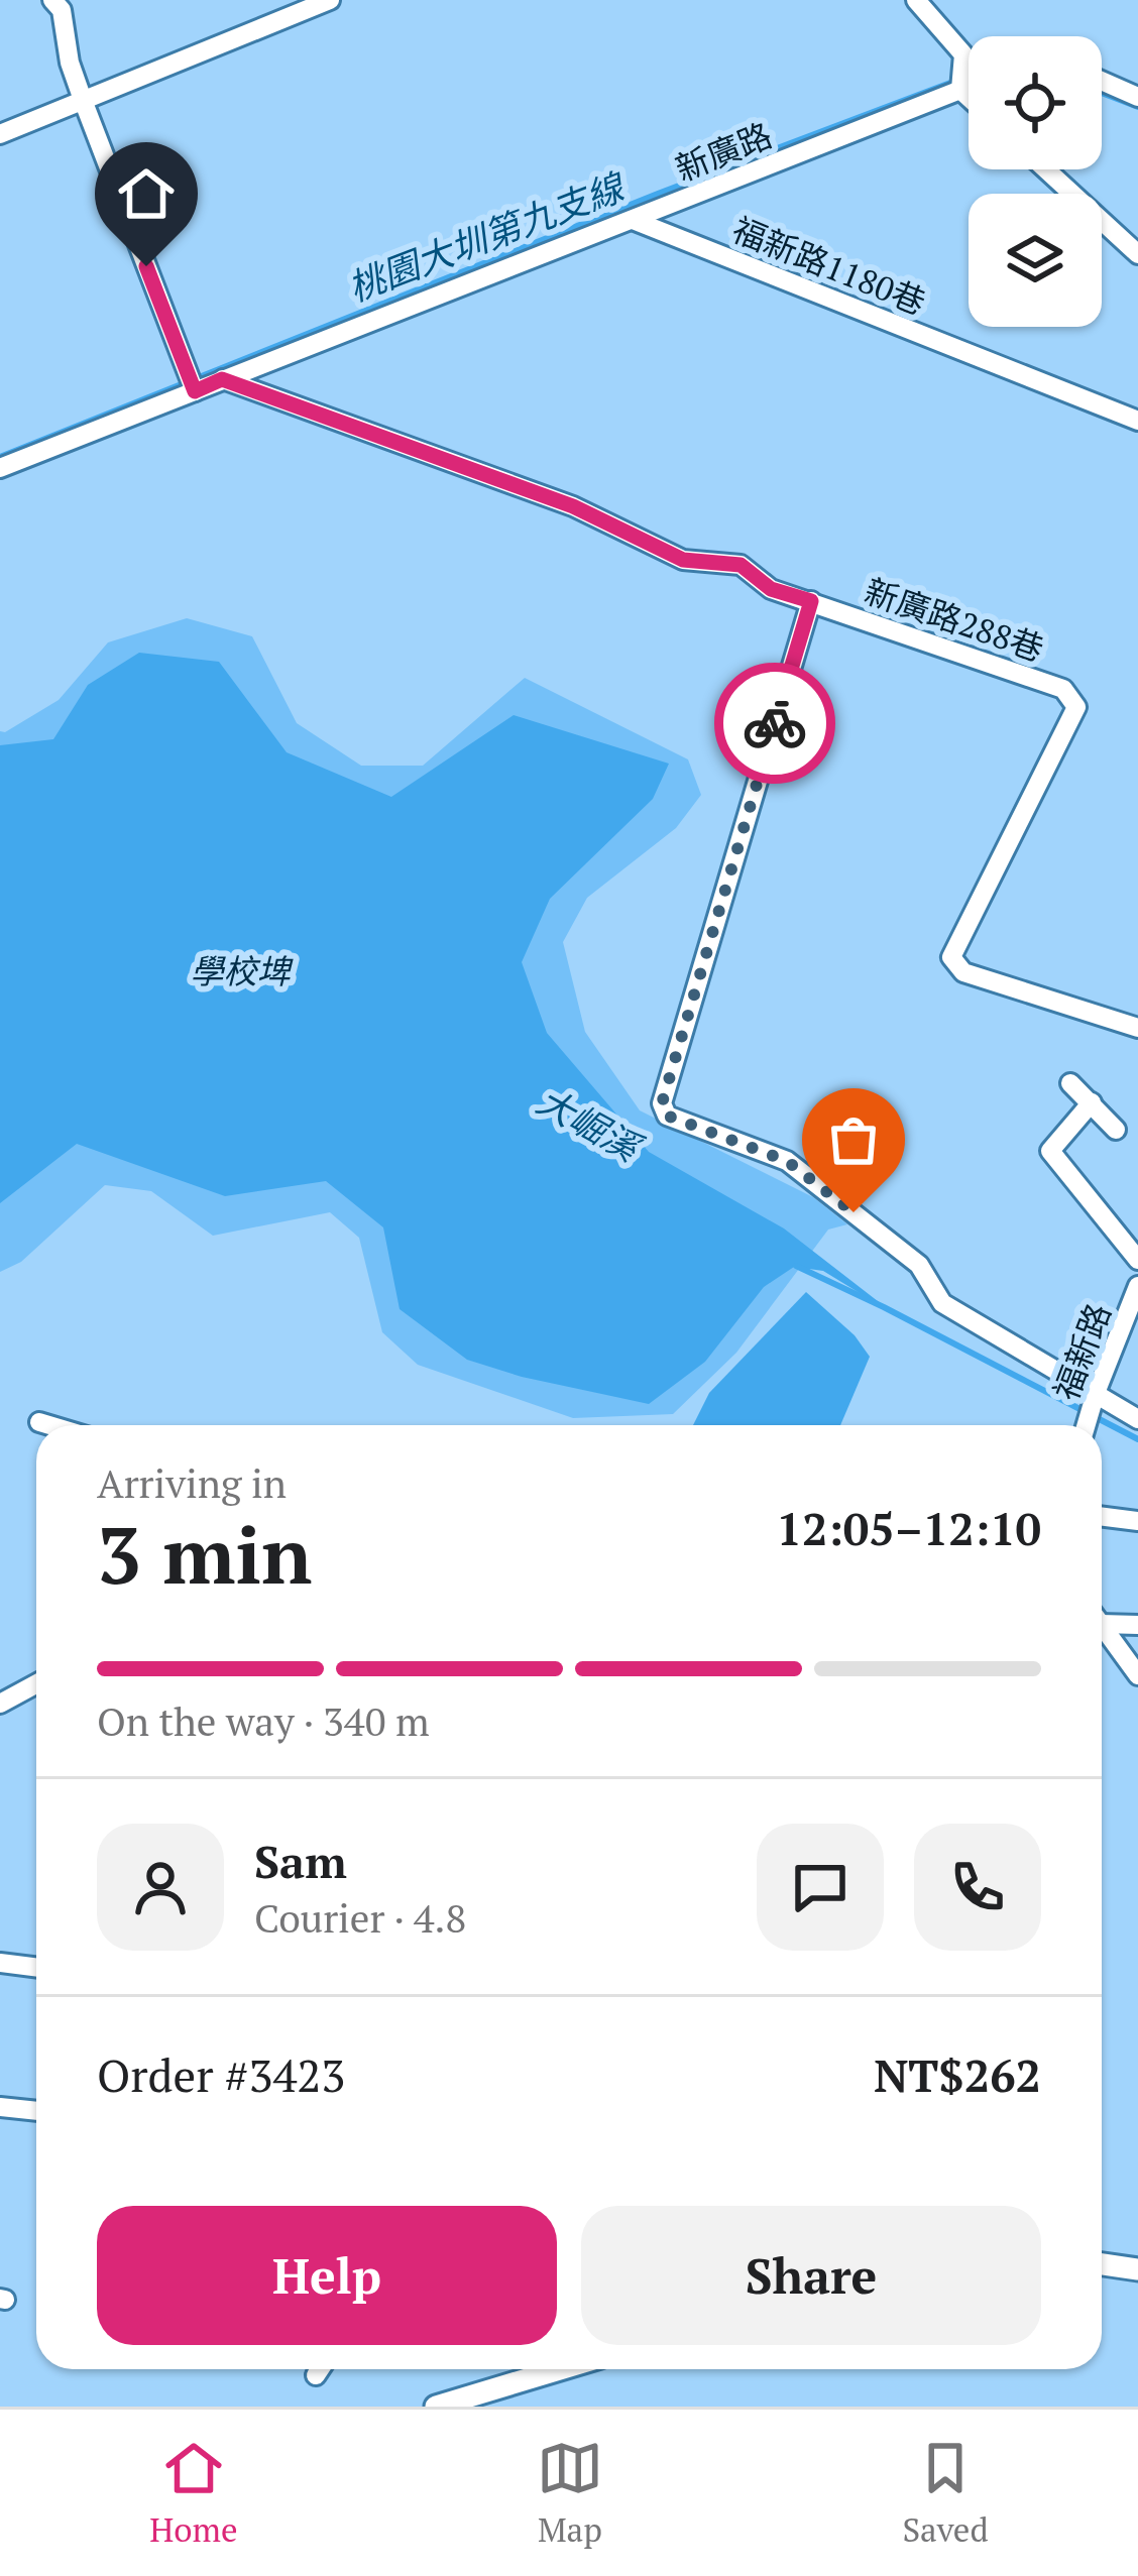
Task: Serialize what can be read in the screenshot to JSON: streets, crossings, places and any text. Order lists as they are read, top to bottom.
{
  "streets": {
    "street": [
      "新廣路",
      "福新路1180巷",
      "新廣路288巷",
      "福新路"
    ]
  },
  "crossings": [
    ["新廣路", "福新路1180巷"],
    ["新廣路", "新廣路288巷"]
  ],
  "water": ["桃園大圳第九支線", "大崛溪"],
  "parks": ["學校埤"],
  "page": {
    "heading": ["3 min", "Arriving in", "12:05–12:10"],
    "panel": [
      "Sam",
      "Courier · 4.8",
      "Order #3423",
      "NT$262"
    ],
    "bar": "On the way · 340 m",
    "buttons": ["Help", "Share"],
    "tabs": ["Home", "Map", "Saved"]
  }
}
